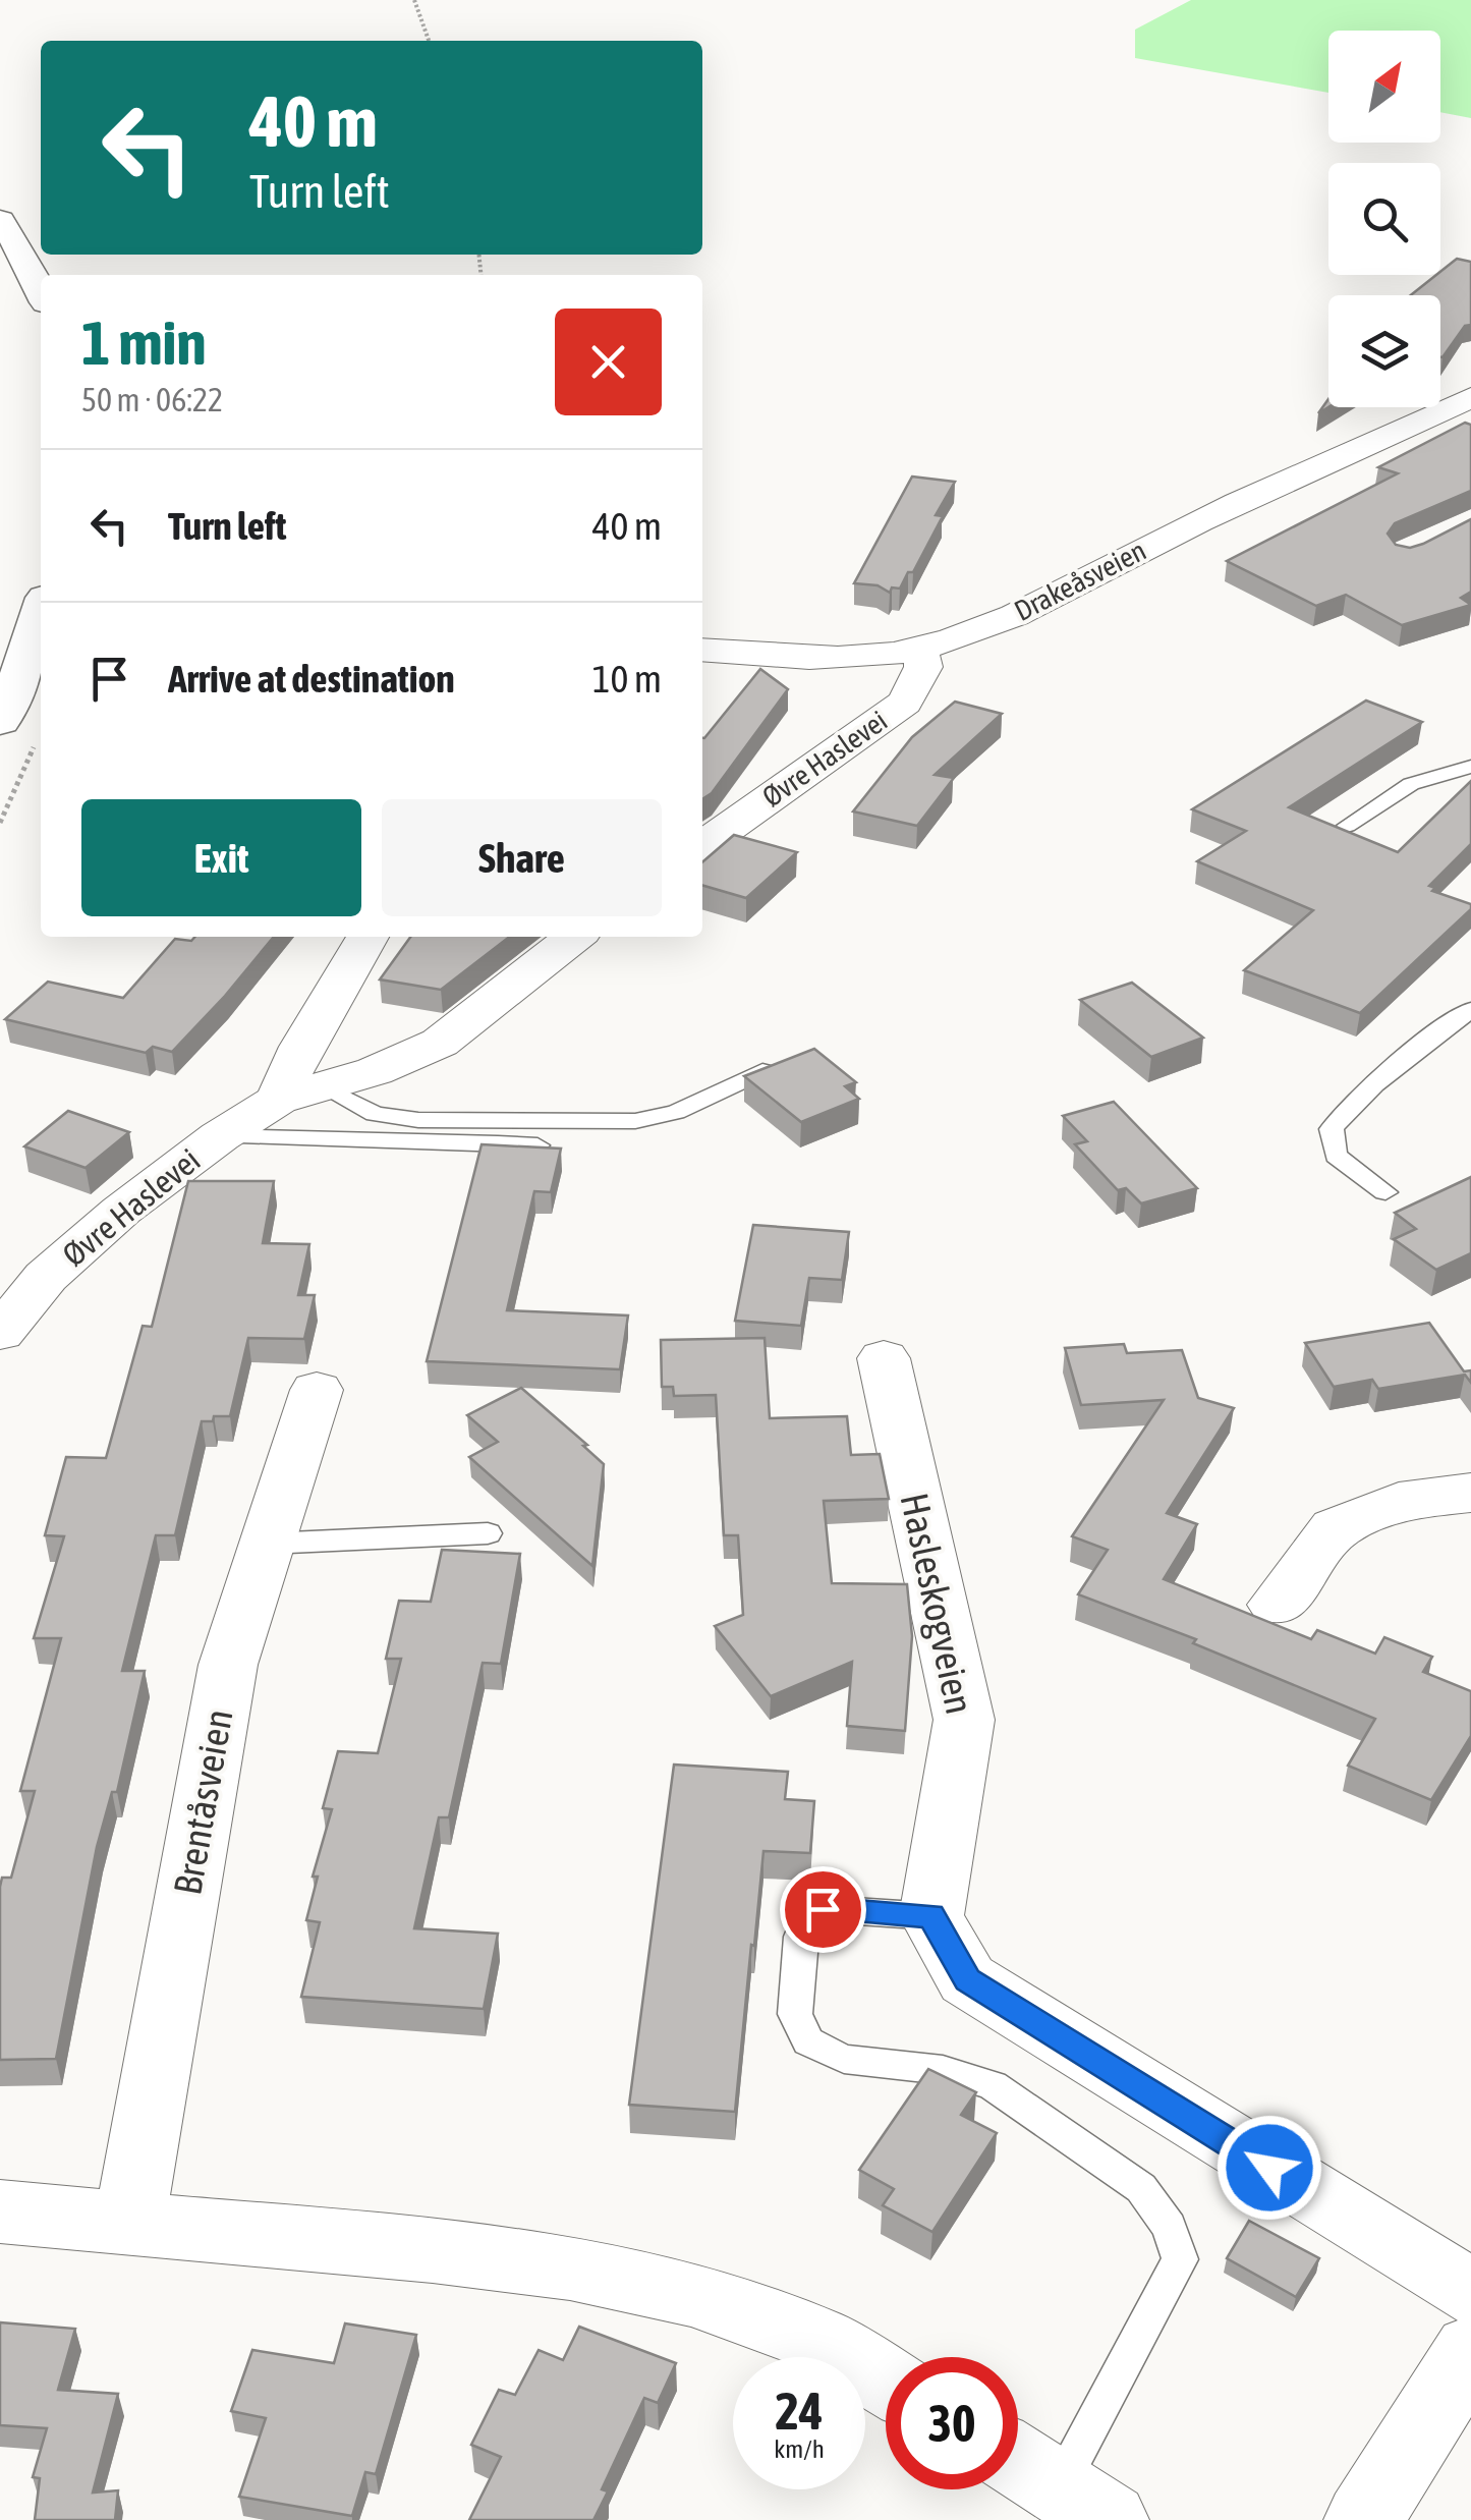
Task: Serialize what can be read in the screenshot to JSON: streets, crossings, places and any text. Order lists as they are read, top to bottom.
{
  "streets": {
    "street": [
      "Drakeåsveien",
      "Øvre Haslevei",
      "Hasleskogveien",
      "Brentåsveien"
    ]
  },
  "crossings": [
    ["Drakeåsveien", "Øvre Haslevei"]
  ],
  "north": "top right",
  "page": {
    "turn": ["40 m", "Turn left"],
    "heading": ["1 min", "50 m · 06:22"],
    "list": [
      {
        "name": "Turn left",
        "value": "40 m"
      },
      {
        "name": "Arrive at destination",
        "value": "10 m"
      }
    ],
    "buttons": ["Exit", "Share"],
    "speed": "24 km/h",
    "limit": "30"
  }
}
